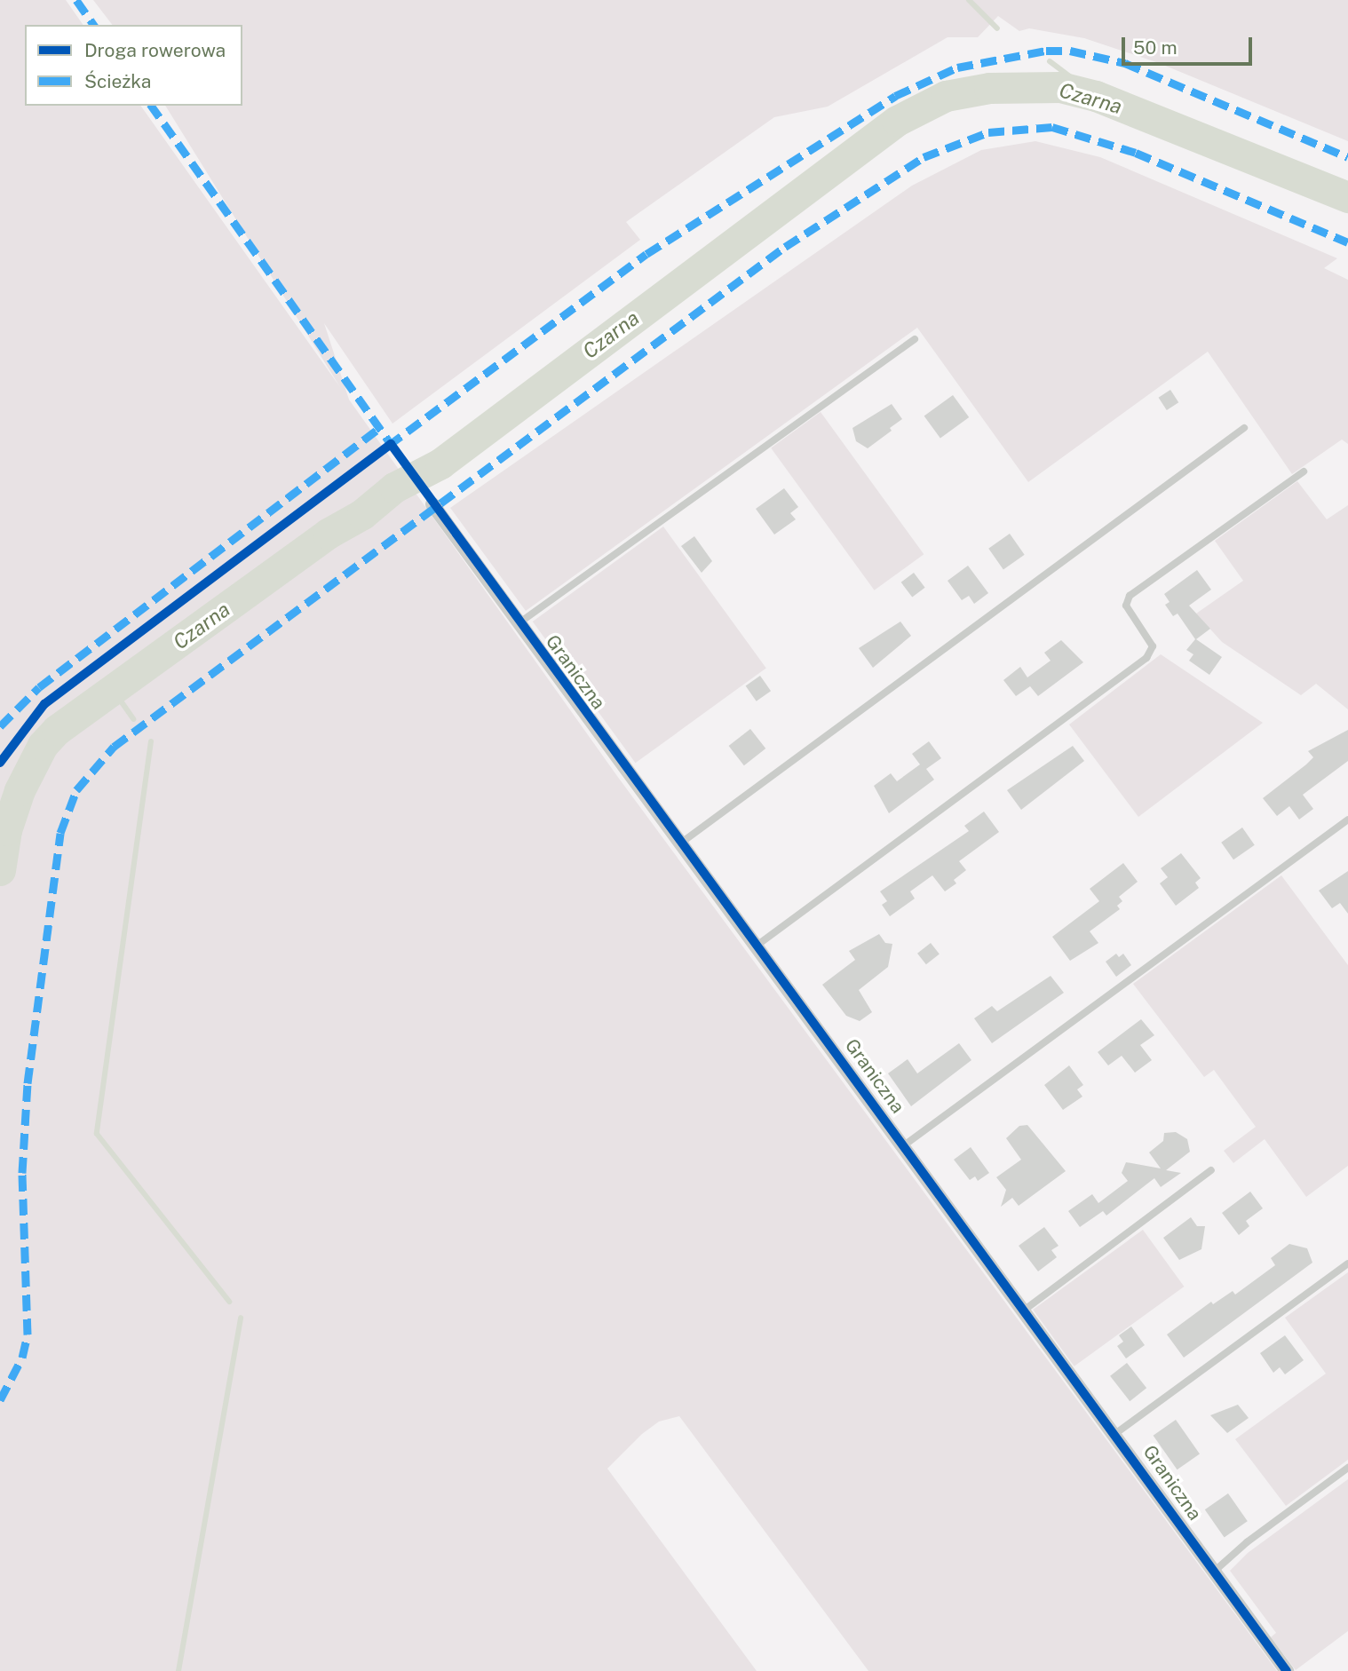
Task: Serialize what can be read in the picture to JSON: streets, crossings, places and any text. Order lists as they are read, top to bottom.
{
  "streets": {
    "street": ["Graniczna"]
  },
  "water": ["Czarna"],
  "legend": ["Droga rowerowa", "Ścieżka"],
  "scale_bar": "50 m"
}
